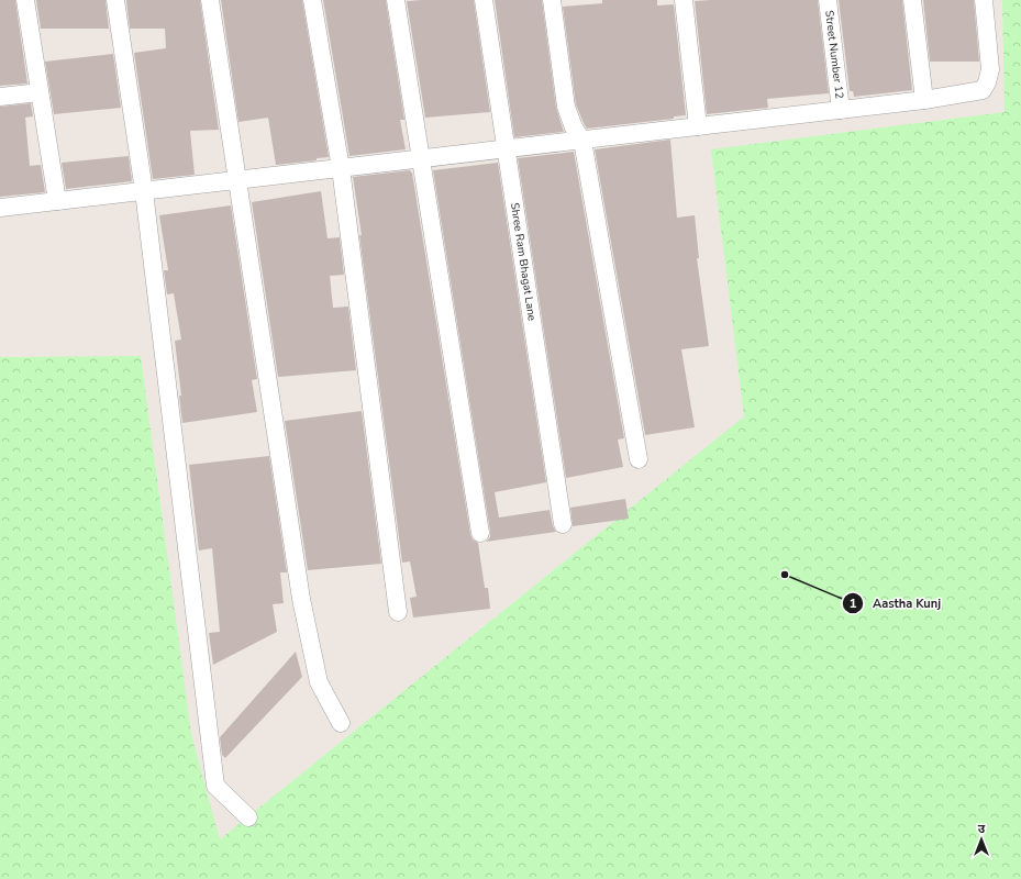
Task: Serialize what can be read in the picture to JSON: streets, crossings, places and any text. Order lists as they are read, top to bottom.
{
  "streets": {
    "street": ["Street Number 12", "Shree Ram Bhagat Lane"]
  },
  "places": ["Aastha Kunj"],
  "north": "top"
}
